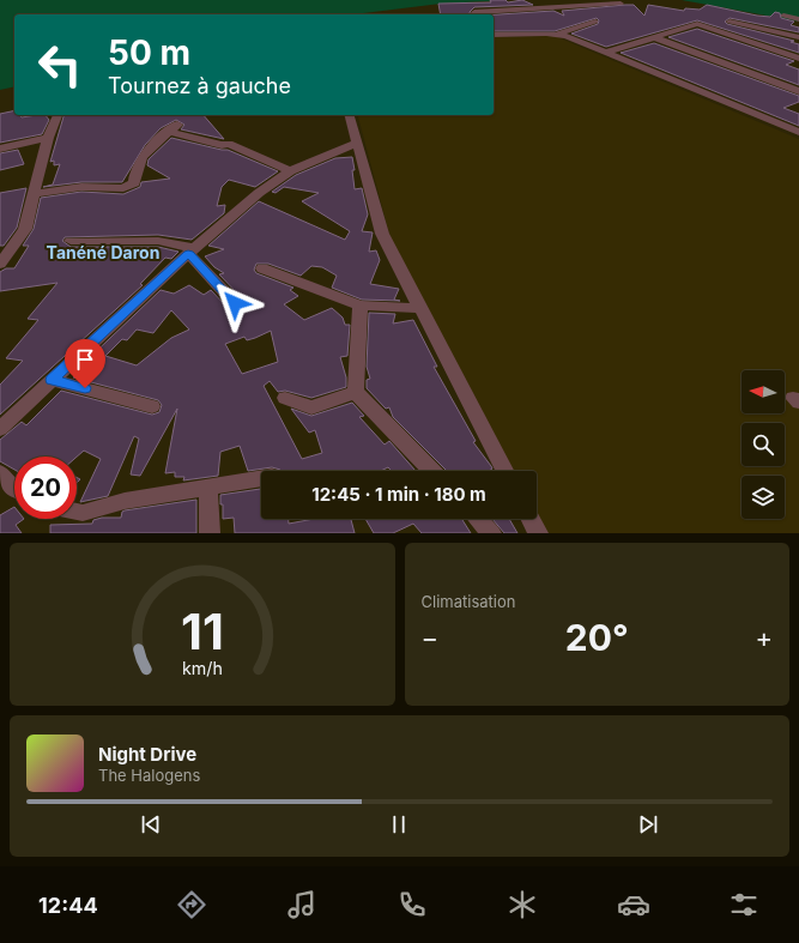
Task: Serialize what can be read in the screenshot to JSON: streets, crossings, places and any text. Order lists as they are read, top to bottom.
{
  "districts": ["Tanéné Daron"],
  "north": "left",
  "page": {
    "turn": ["50 m", "Tournez à gauche"],
    "limit": "20",
    "trip": "12:45 · 1 min · 180 m",
    "tile": "Climatisation",
    "heat": ["−", "20°", "+"],
    "song": ["Night Drive", "The Halogens"],
    "tabs": "12:44",
    "gauge": ["11", "km/h"]
  }
}
